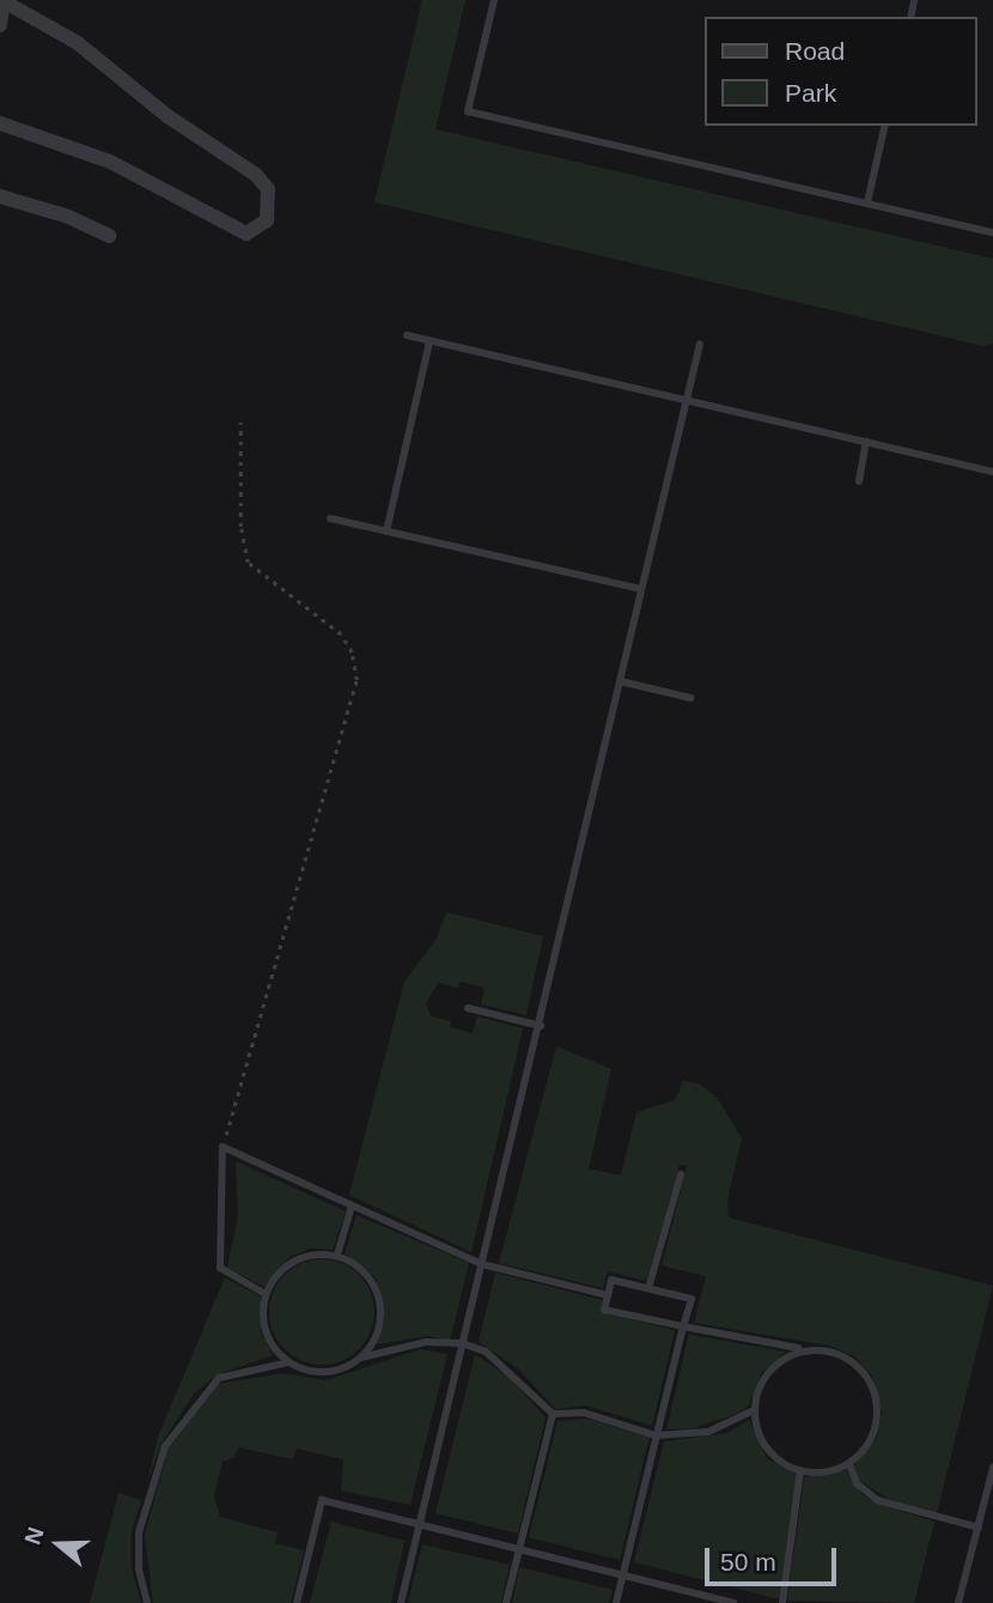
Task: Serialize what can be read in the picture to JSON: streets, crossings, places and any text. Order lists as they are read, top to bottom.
{
  "legend": ["Road", "Park"],
  "scale_bar": "50 m",
  "north": "left"
}
